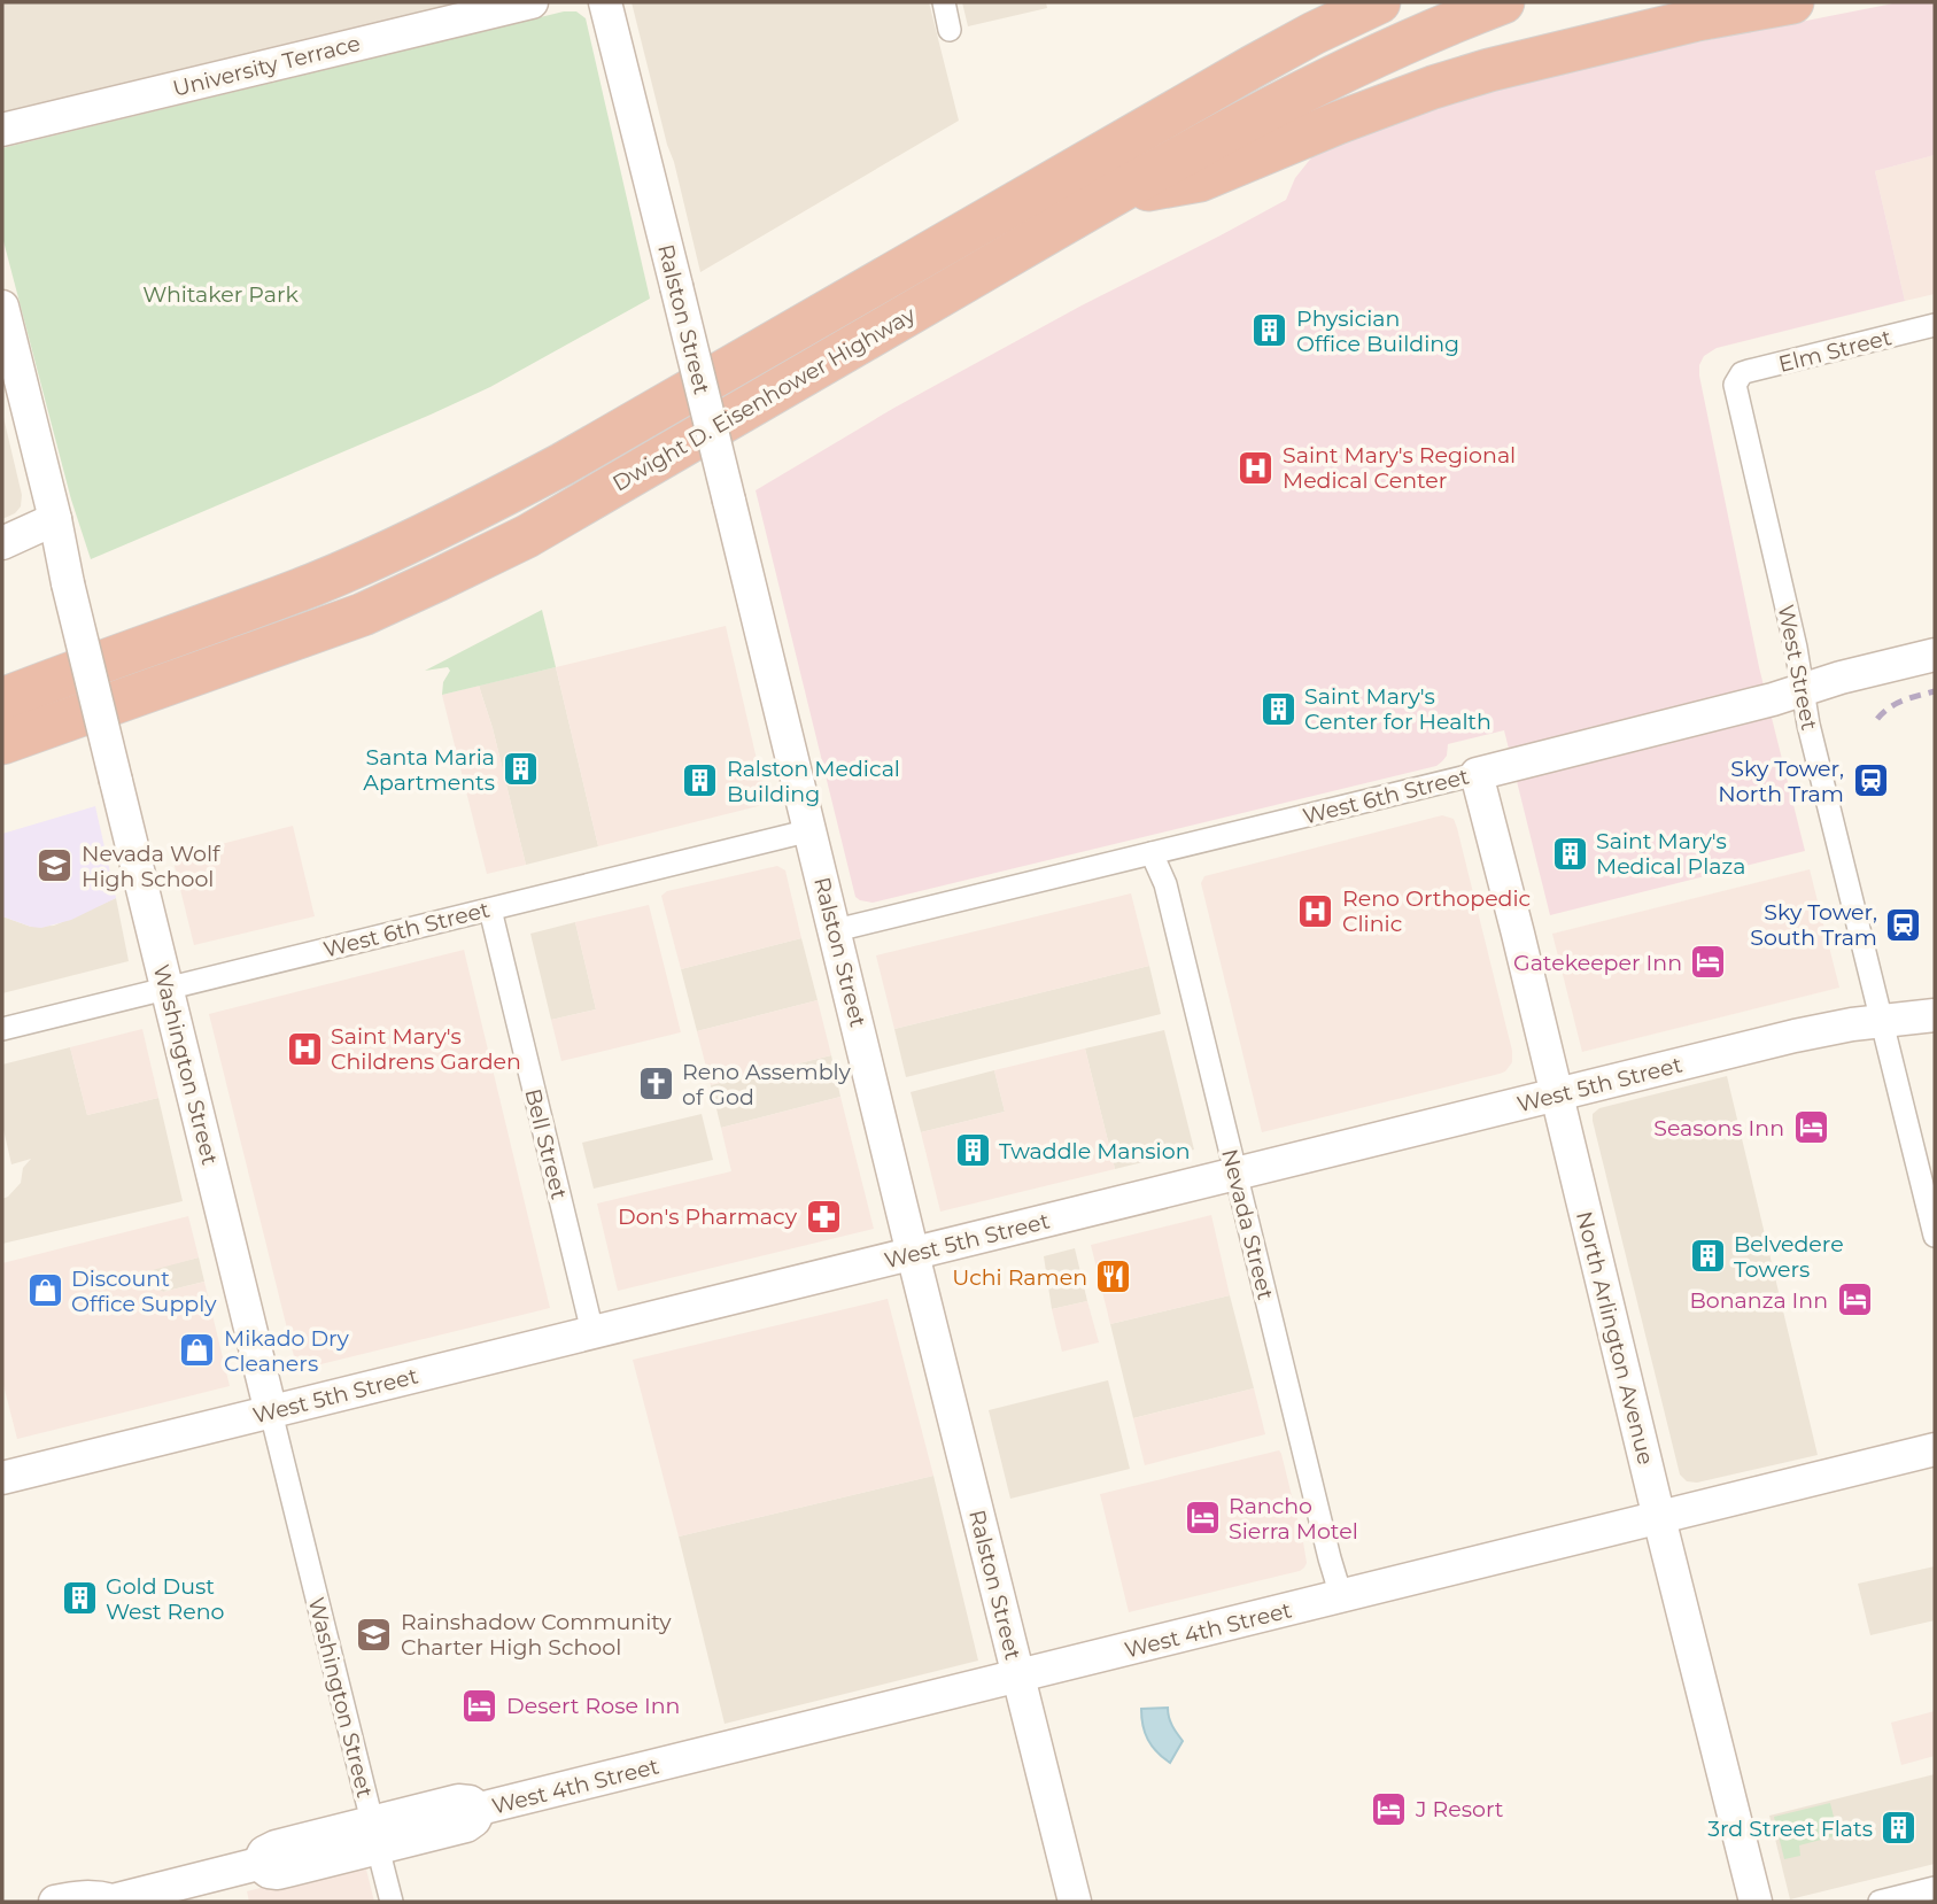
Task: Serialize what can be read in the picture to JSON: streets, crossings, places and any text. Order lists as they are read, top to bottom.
{
  "streets": {
    "highway": ["Dwight D. Eisenhower Highway"],
    "street": [
      "University Terrace",
      "Ralston Street",
      "Elm Street",
      "West Street",
      "West 6th Street",
      "Washington Street",
      "West 5th Street",
      "Bell Street",
      "Nevada Street",
      "North Arlington Avenue",
      "West 4th Street"
    ]
  },
  "crossings": [
    ["Ralston Street", "West 6th Street"],
    ["Ralston Street", "West 5th Street"],
    ["Ralston Street", "West 4th Street"],
    ["Elm Street", "West Street"],
    ["West Street", "West 6th Street"],
    ["West Street", "West 5th Street"],
    ["West 6th Street", "Washington Street"],
    ["West 6th Street", "Bell Street"],
    ["West 6th Street", "Nevada Street"],
    ["West 6th Street", "North Arlington Avenue"],
    ["Washington Street", "West 5th Street"],
    ["Washington Street", "West 4th Street"],
    ["West 5th Street", "Bell Street"],
    ["West 5th Street", "Nevada Street"],
    ["West 5th Street", "North Arlington Avenue"],
    ["Nevada Street", "West 4th Street"],
    ["North Arlington Avenue", "West 4th Street"]
  ],
  "parks": ["Whitaker Park"],
  "places": {
    "building": [
      "Physician Office Building",
      "Saint Mary's Center for Health",
      "Santa Maria Apartments",
      "Ralston Medical Building",
      "Saint Mary's Medical Plaza",
      "Twaddle Mansion",
      "Belvedere Towers",
      "Gold Dust West Reno",
      "3rd Street Flats"
    ],
    "hospital": ["Saint Mary's Regional Medical Center", "Reno Orthopedic Clinic", "Saint Mary's Childrens Garden"],
    "station": ["Sky Tower, North Tram", "Sky Tower, South Tram"],
    "school or university": ["Nevada Wolf High School", "Rainshadow Community Charter High School"],
    "hotel": [
      "Gatekeeper Inn",
      "Seasons Inn",
      "Bonanza Inn",
      "Rancho Sierra Motel",
      "Desert Rose Inn",
      "J Resort"
    ],
    "church": ["Reno Assembly of God"],
    "pharmacy": ["Don's Pharmacy"],
    "restaurant": ["Uchi Ramen"],
    "shop": ["Discount Office Supply", "Mikado Dry Cleaners"]
  }
}
